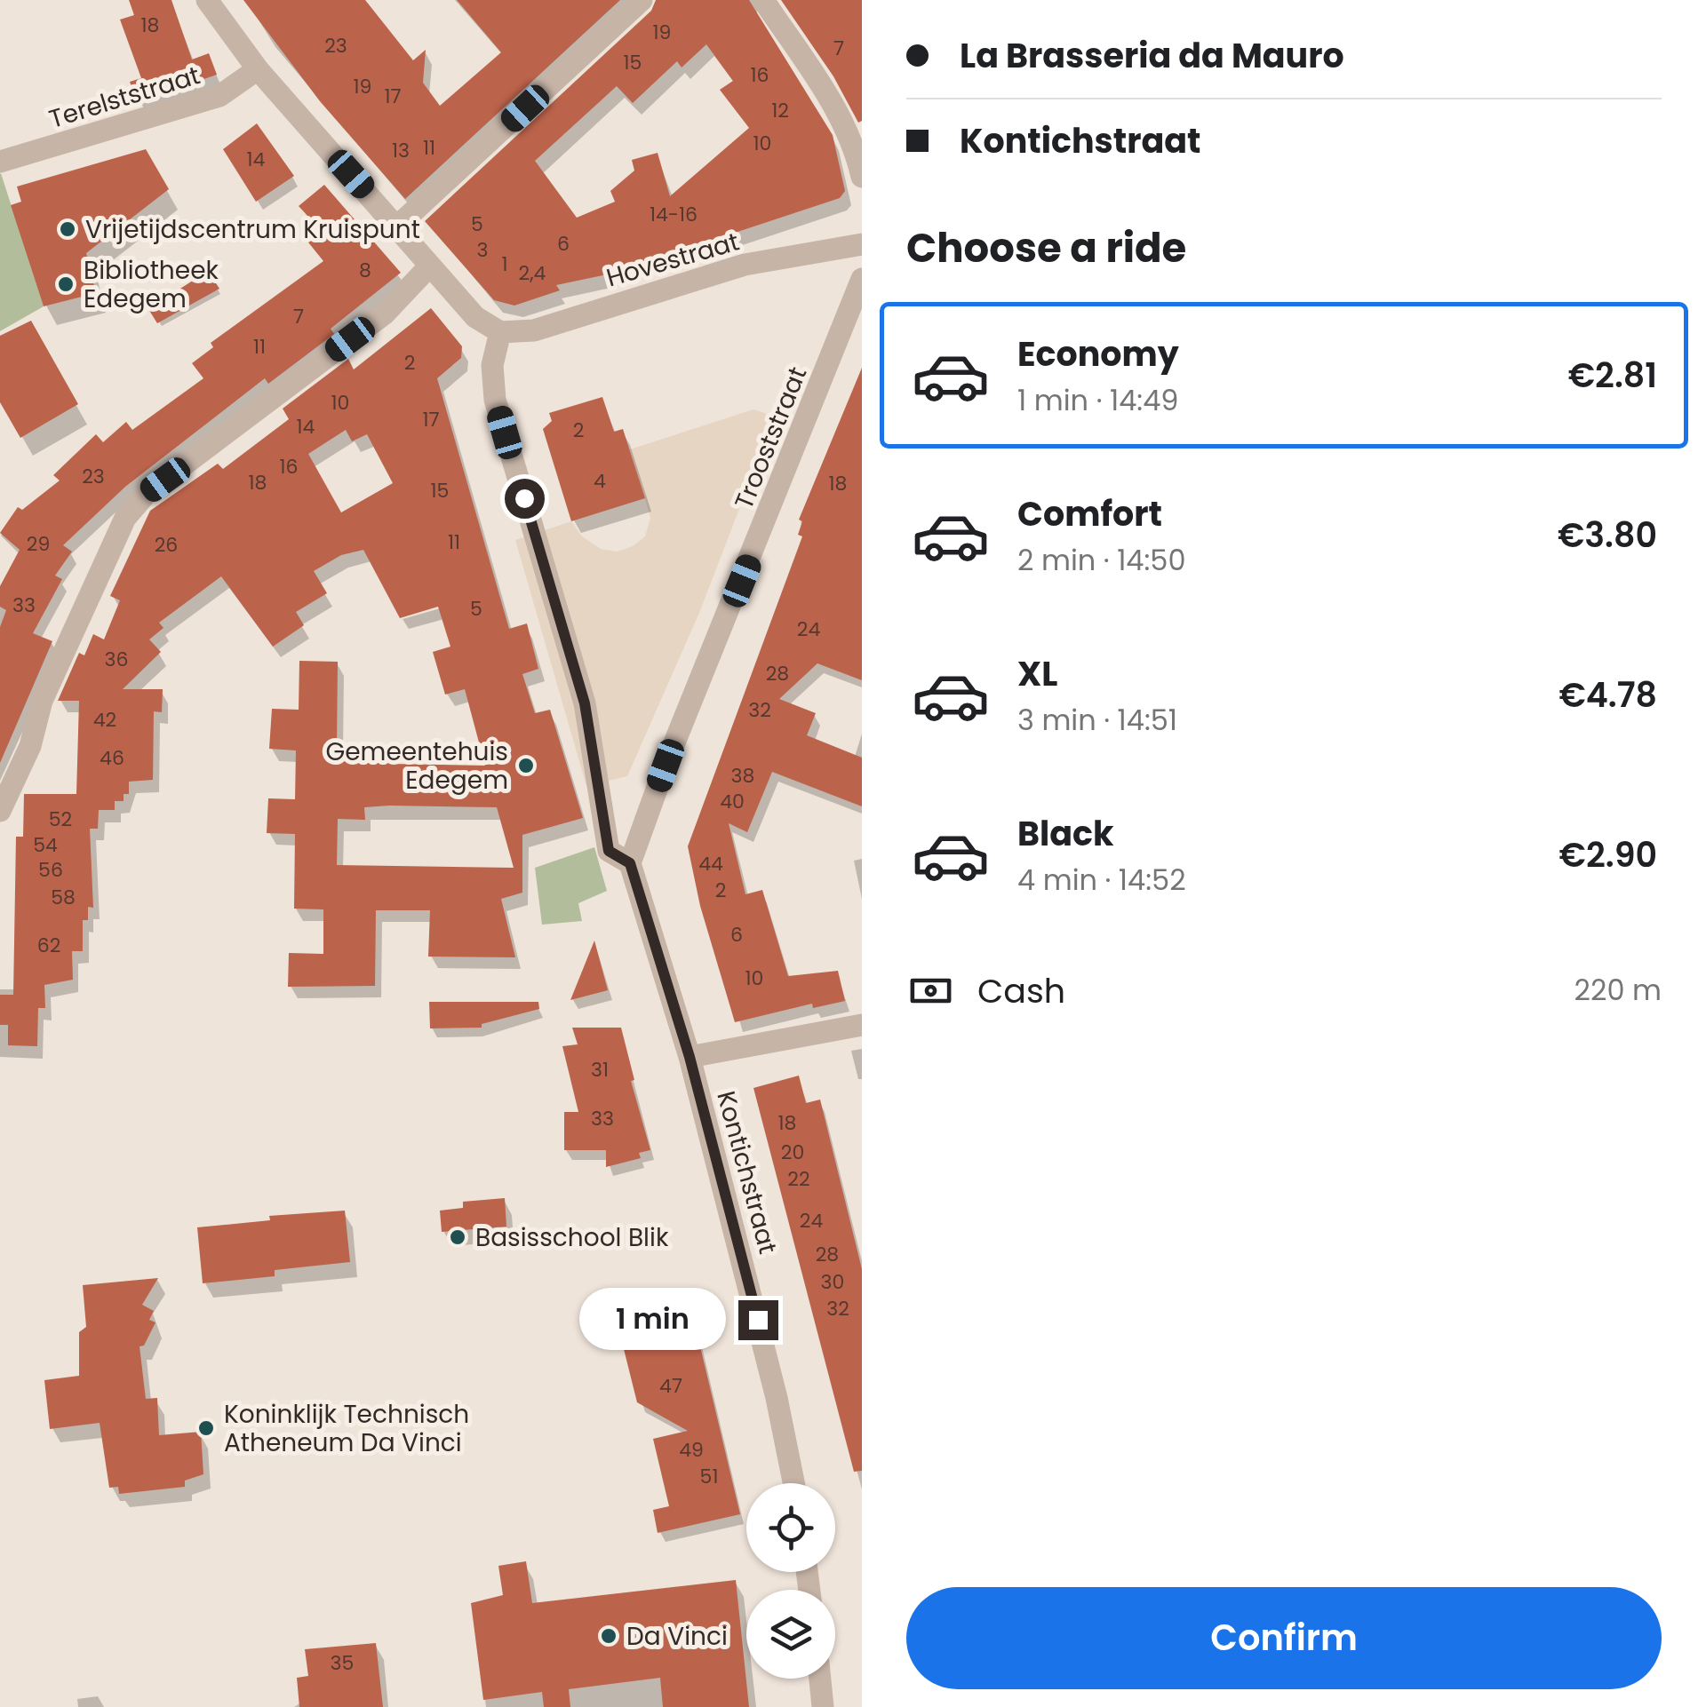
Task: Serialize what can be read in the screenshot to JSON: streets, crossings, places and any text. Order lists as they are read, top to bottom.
{
  "streets": {
    "street": [
      "Terelststraat",
      "Hovestraat",
      "Trooststraat",
      "Kontichstraat"
    ]
  },
  "crossings": [
    ["Trooststraat", "Kontichstraat"]
  ],
  "places": [
    "Vrijetijdscentrum Kruispunt",
    "Bibliotheek Edegem",
    "Gemeentehuis Edegem",
    "Basisschool Blik",
    "Koninklijk Technisch Atheneum Da Vinci",
    "Da Vinci"
  ],
  "house_numbers": [
    "18",
    "19",
    "23",
    "7",
    "15",
    "16",
    "19",
    "17",
    "12",
    "10",
    "11",
    "13",
    "14",
    "14-16",
    "5",
    "6",
    "3",
    "1",
    "8",
    "2,4",
    "7",
    "11",
    "2",
    "10",
    "17",
    "14",
    "2",
    "16",
    "23",
    "4",
    "18",
    "18",
    "15",
    "11",
    "29",
    "26",
    "33",
    "5",
    "24",
    "36",
    "28",
    "32",
    "42",
    "46",
    "38",
    "40",
    "52",
    "54",
    "44",
    "56",
    "2",
    "58",
    "6",
    "62",
    "10",
    "31",
    "33",
    "18",
    "20",
    "22",
    "24",
    "28",
    "30",
    "32",
    "47",
    "49",
    "51",
    "35"
  ],
  "page": {
    "banner": ["La Brasseria da Mauro", "Kontichstraat"],
    "heading": "Choose a ride",
    "list": [
      {
        "name": "Economy",
        "note": "1 min · 14:49",
        "value": "€2.81"
      },
      {
        "name": "Comfort",
        "note": "2 min · 14:50",
        "value": "€3.80"
      },
      {
        "name": "XL",
        "note": "3 min · 14:51",
        "value": "€4.78"
      },
      {
        "name": "Black",
        "note": "4 min · 14:52",
        "value": "€2.90"
      }
    ],
    "pay": ["Cash", "220 m"],
    "bubble": "1 min",
    "buttons": "Confirm"
  }
}
